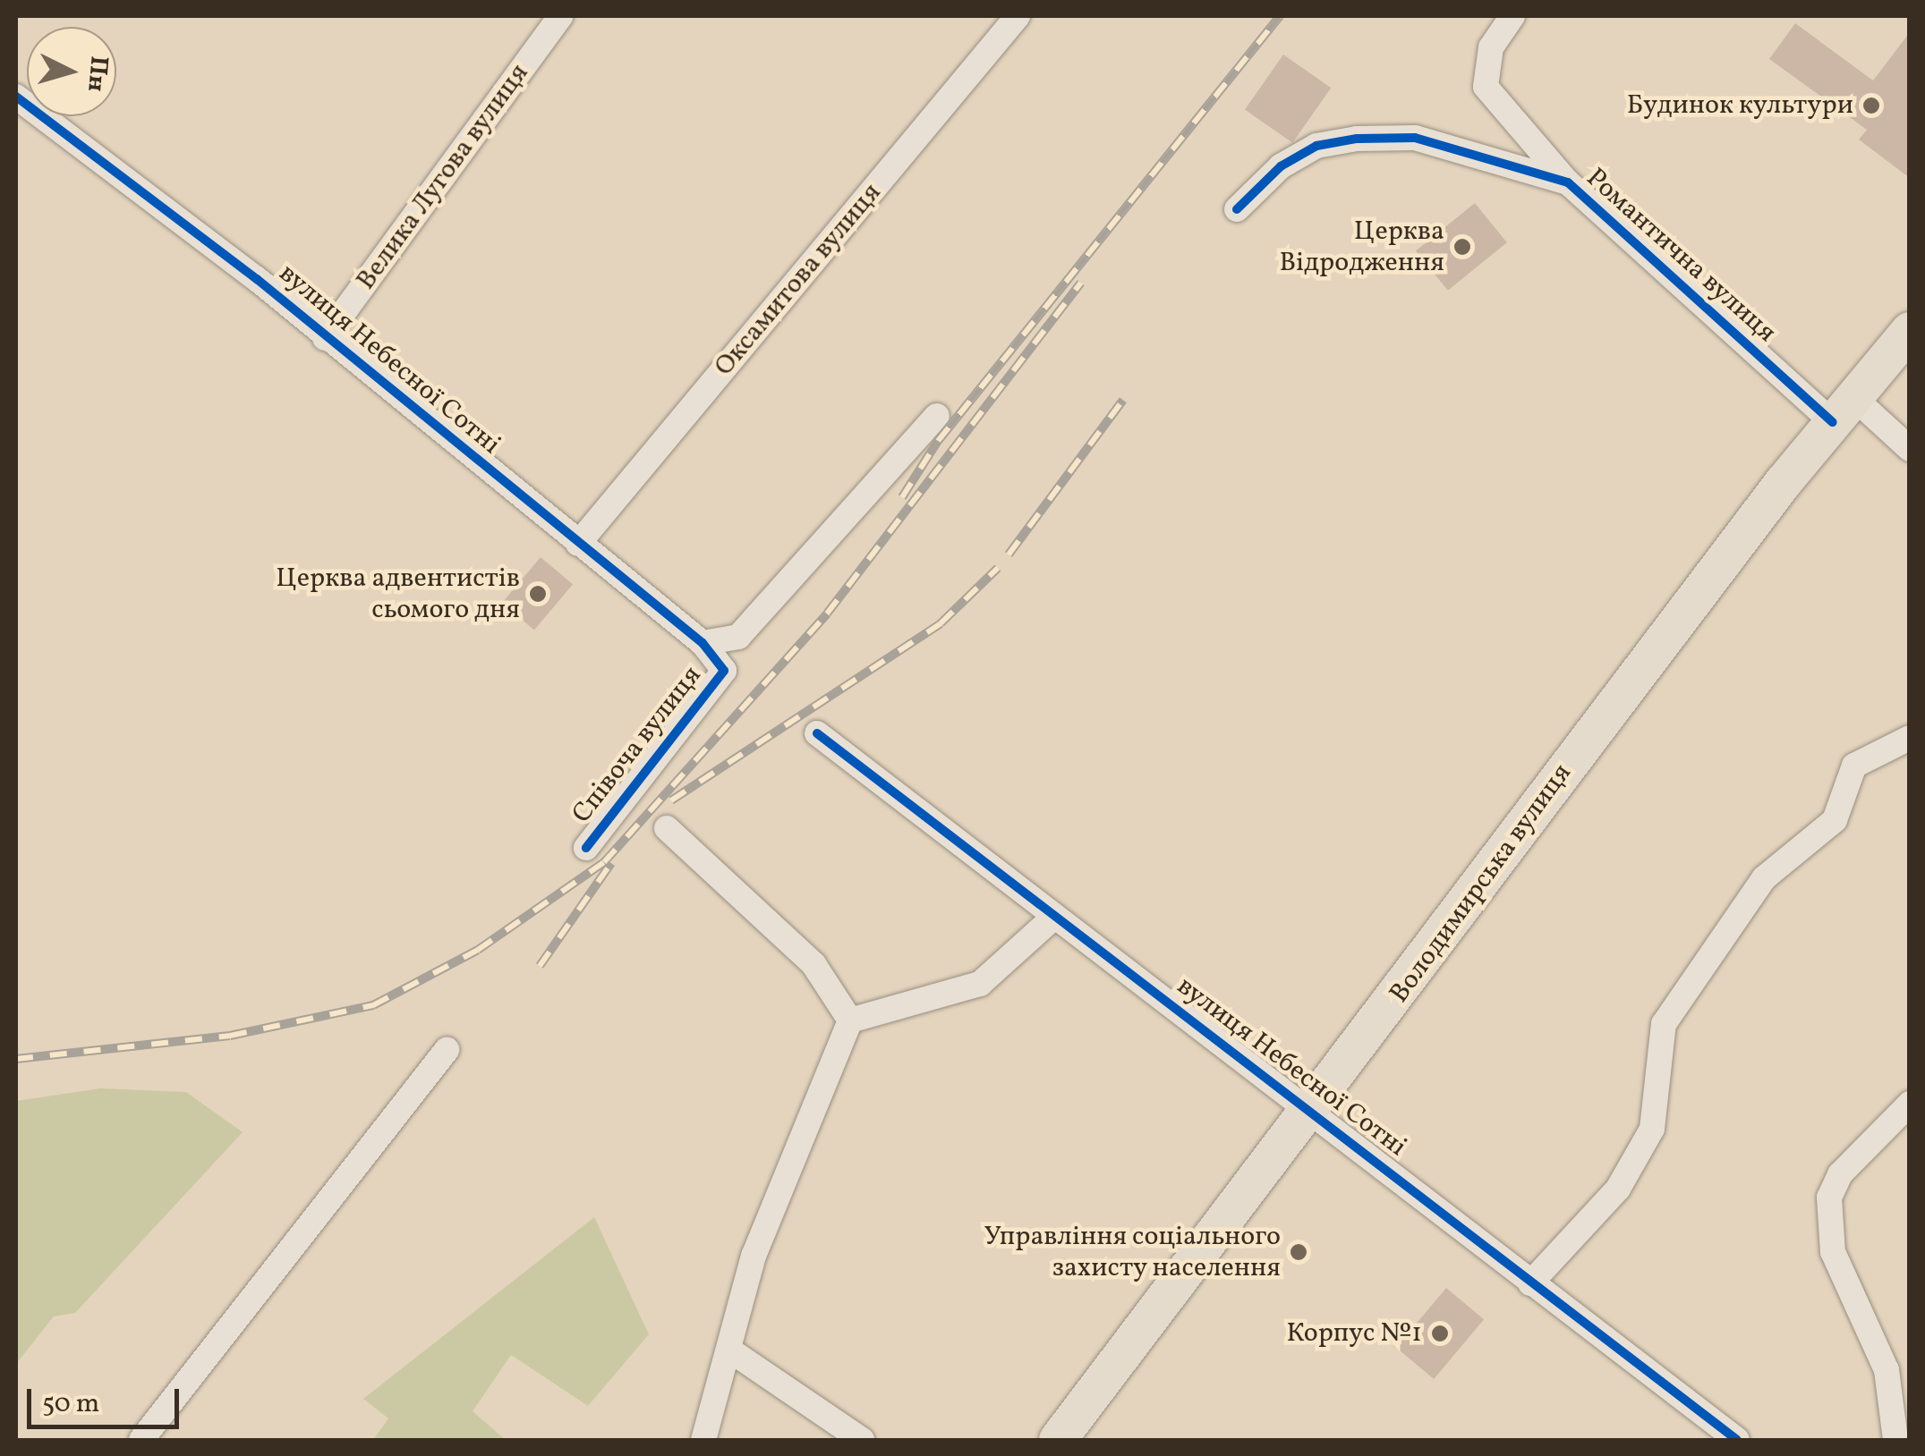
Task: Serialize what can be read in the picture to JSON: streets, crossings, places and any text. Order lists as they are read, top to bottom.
{
  "streets": {
    "main road": ["Володимирська вулиця"],
    "street": [
      "Велика Лугова вулиця",
      "Романтична вулиця",
      "Оксамитова вулиця",
      "вулиця Небесної Сотні",
      "Співоча вулиця"
    ]
  },
  "crossings": [
    ["Велика Лугова вулиця", "вулиця Небесної Сотні"],
    ["Романтична вулиця", "Володимирська вулиця"],
    ["Оксамитова вулиця", "вулиця Небесної Сотні"],
    ["вулиця Небесної Сотні", "Співоча вулиця"],
    ["вулиця Небесної Сотні", "Володимирська вулиця"]
  ],
  "places": [
    "Будинок культури",
    "Церква Відродження",
    "Церква адвентистів сьомого дня",
    "Управління соціального захисту населення",
    "Корпус №1"
  ],
  "scale_bar": "50 m",
  "north": "right"
}
